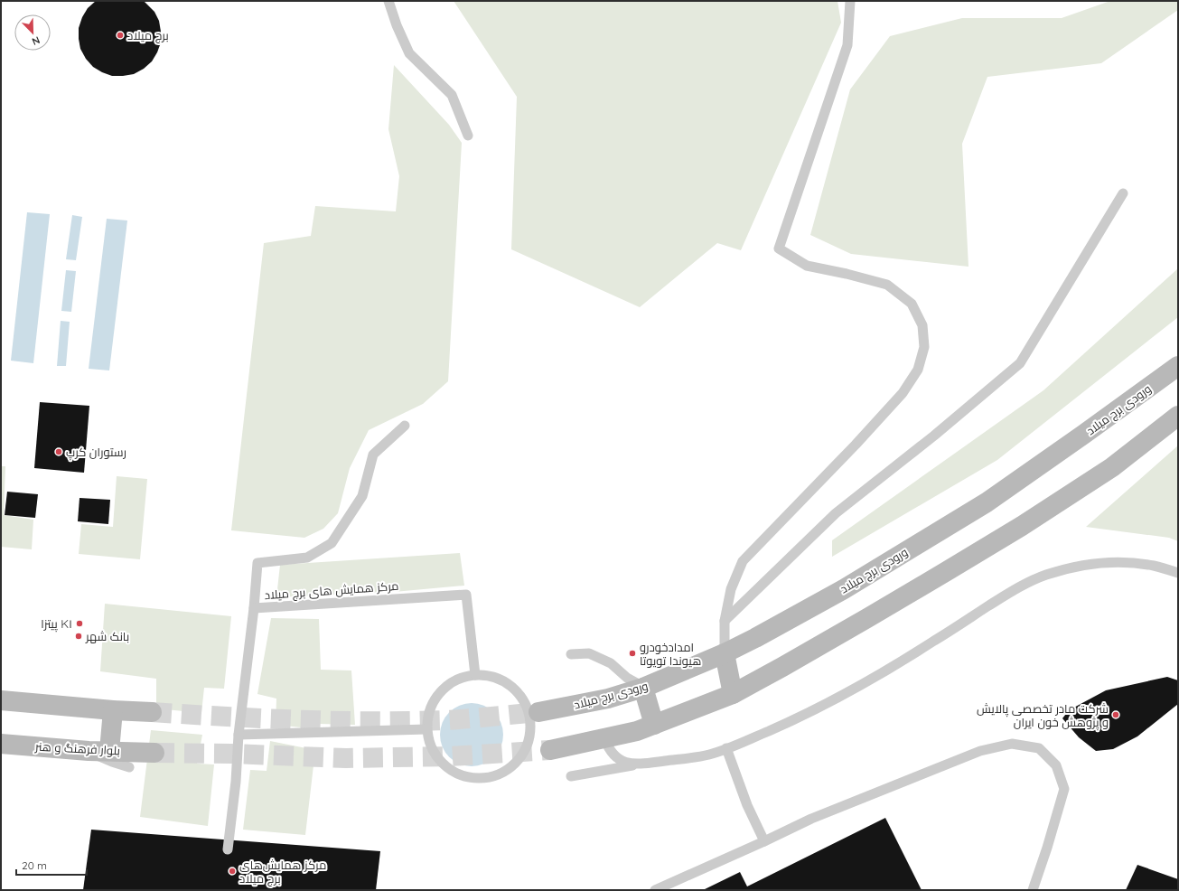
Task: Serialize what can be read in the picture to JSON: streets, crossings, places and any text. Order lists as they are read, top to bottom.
{
  "streets": {
    "street": ["ورودی برج میلاد", "بلوار فرهنگ و هنر"],
    "lane": ["مرکز همایش های برج میلاد"]
  },
  "places": [
    "برج میلاد",
    "رستوران کرپ",
    "پیتزا K۱",
    "بانک شهر",
    "امدادخودرو هیوندا تویوتا",
    "شرکت مادر تخصصی پالایش و پژوهش خون ایران",
    "مرکز همایش‌های برج میلاد"
  ],
  "scale_bar": "20 m",
  "north": "bottom right"
}
